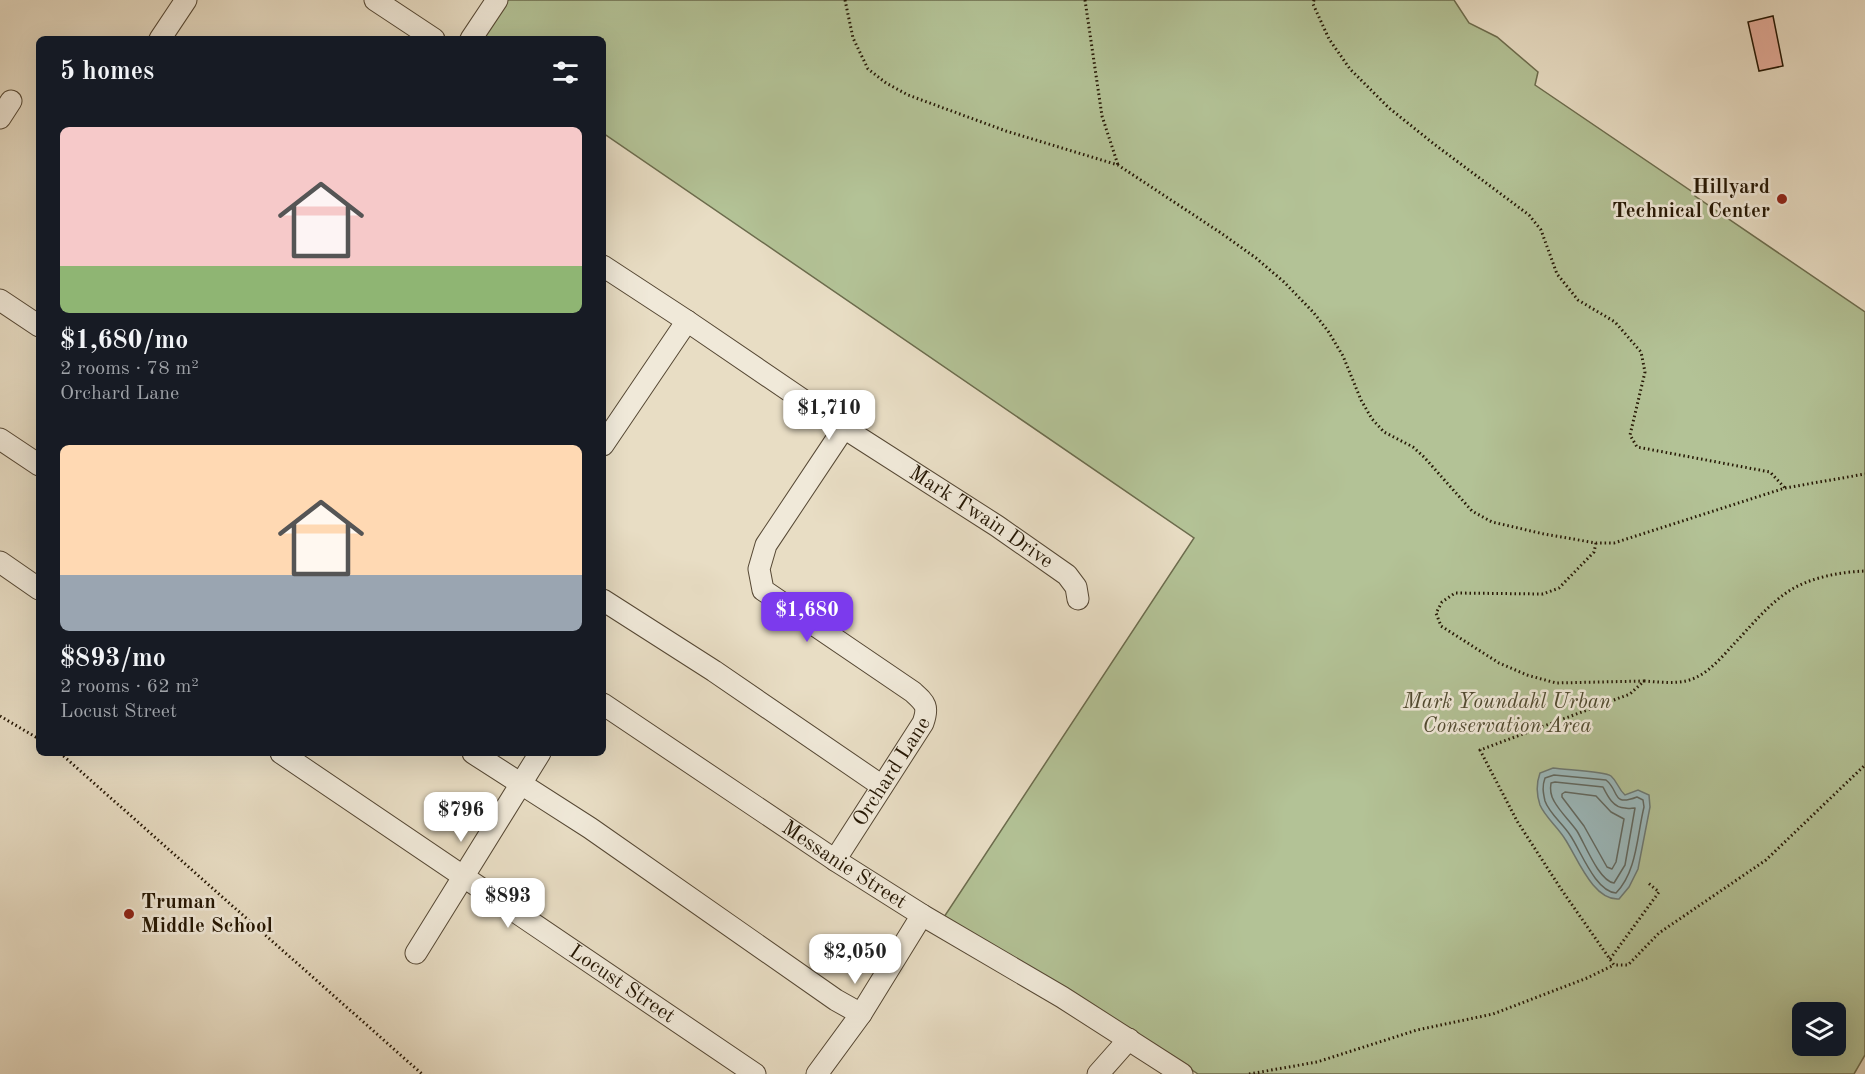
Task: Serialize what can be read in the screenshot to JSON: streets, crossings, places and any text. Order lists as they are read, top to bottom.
{
  "streets": {
    "street": [
      "Mark Twain Drive",
      "Orchard Lane",
      "Messanie Street",
      "Locust Street"
    ]
  },
  "crossings": [
    ["Mark Twain Drive", "Orchard Lane"],
    ["Orchard Lane", "Messanie Street"]
  ],
  "parks": ["Mark Youndahl Urban Conservation Area"],
  "places": ["Hillyard Technical Center", "Truman Middle School"],
  "page": {
    "heading": "5 homes",
    "list": [
      {
        "name": "$1,680/mo",
        "note": "2 rooms · 78 m² · Orchard Lane"
      },
      {
        "name": "$893/mo",
        "note": "2 rooms · 62 m² · Locust Street"
      }
    ],
    "price": [
      "$1,710",
      "$1,680",
      "$796",
      "$893",
      "$2,050"
    ]
  }
}
